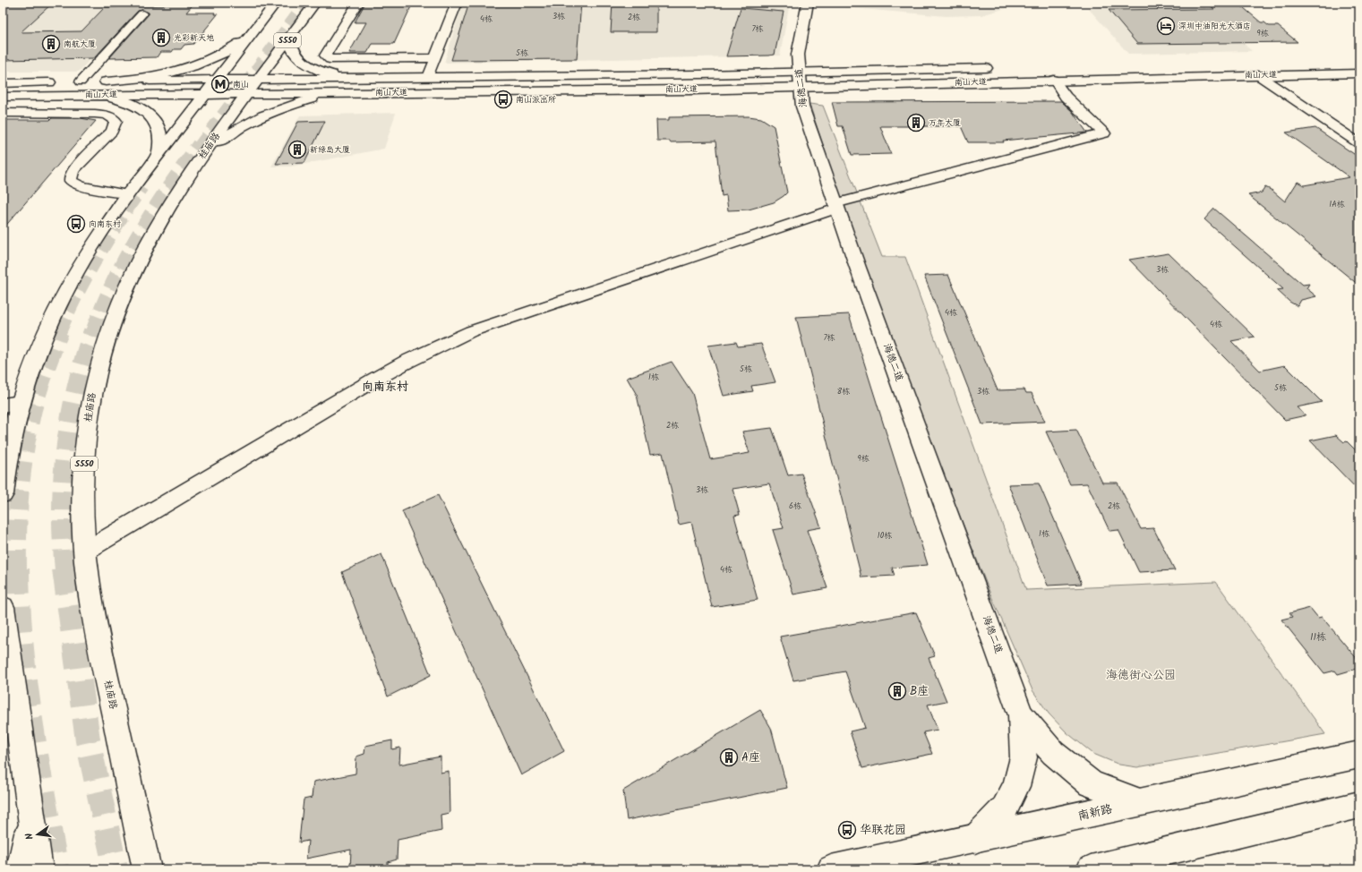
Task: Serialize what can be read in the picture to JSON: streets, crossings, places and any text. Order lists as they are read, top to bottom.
{
  "streets": {
    "main road": [
      "S550",
      "南山大道",
      "海德二道",
      "桂庙路",
      "南新路"
    ]
  },
  "crossings": [
    ["南山大道", "海德二道"],
    ["南山大道", "桂庙路"],
    ["海德二道", "南新路"]
  ],
  "districts": ["向南东村"],
  "parks": ["海德街心公园"],
  "places": {
    "hotel": ["深圳中油阳光大酒店"],
    "building": [
      "光彩新天地",
      "南航大厦",
      "万年大厦",
      "新绿岛大厦",
      "B座",
      "A座"
    ],
    "metro station": ["南山"],
    "bus stop": ["南山派出所", "向南东村", "华联花园"]
  },
  "house_numbers": [
    "3栋",
    "2栋",
    "4栋",
    "7栋",
    "9栋",
    "5栋",
    "1A栋",
    "3栋",
    "4栋",
    "4栋",
    "7栋",
    "5栋",
    "1栋",
    "5栋",
    "8栋",
    "3栋",
    "2栋",
    "9栋",
    "3栋",
    "6栋",
    "2栋",
    "1栋",
    "10栋",
    "4栋",
    "11栋"
  ],
  "north": "left"
}
